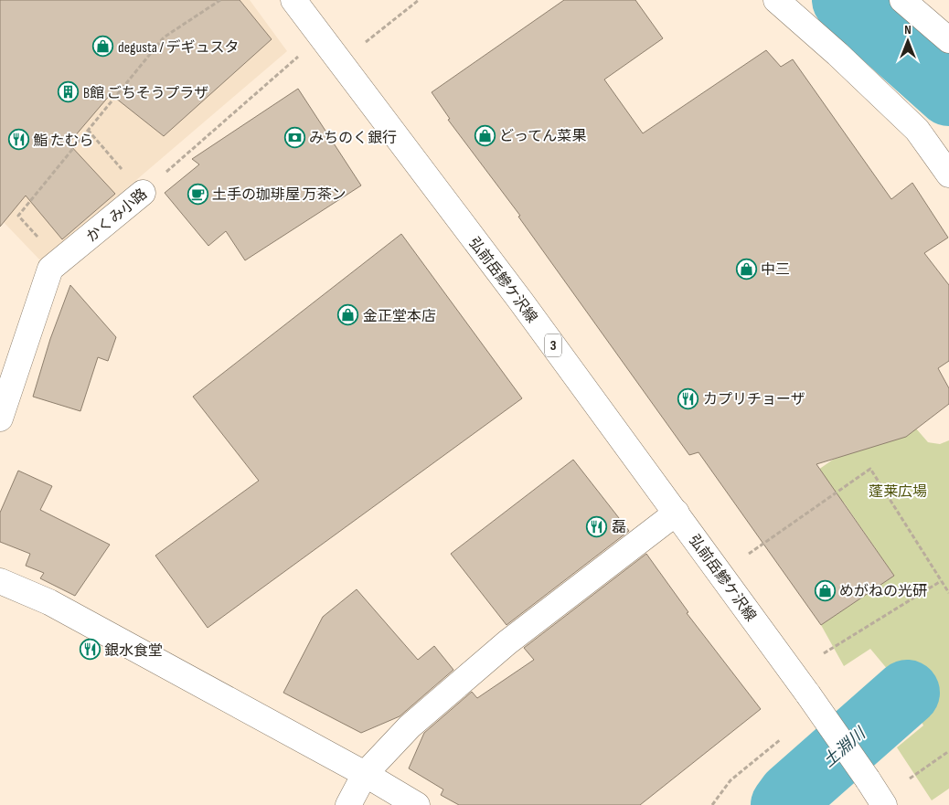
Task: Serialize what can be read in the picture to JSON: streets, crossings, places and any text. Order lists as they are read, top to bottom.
{
  "streets": {
    "street": ["かくみ小路", "弘前岳鰺ケ沢線", "3"]
  },
  "water": ["土淵川"],
  "parks": ["蓬莱広場"],
  "places": {
    "shop": [
      "degusta / デギュスタ",
      "どってん菜果",
      "中三",
      "金正堂本店",
      "めがねの光研"
    ],
    "building": ["B館 ごちそうプラザ"],
    "bank": ["みちのく銀行"],
    "restaurant": [
      "鮨 たむら",
      "カプリチョーザ",
      "磊",
      "銀水食堂"
    ],
    "cafe": ["土手の珈琲屋 万茶ン"]
  },
  "north": "top"
}
